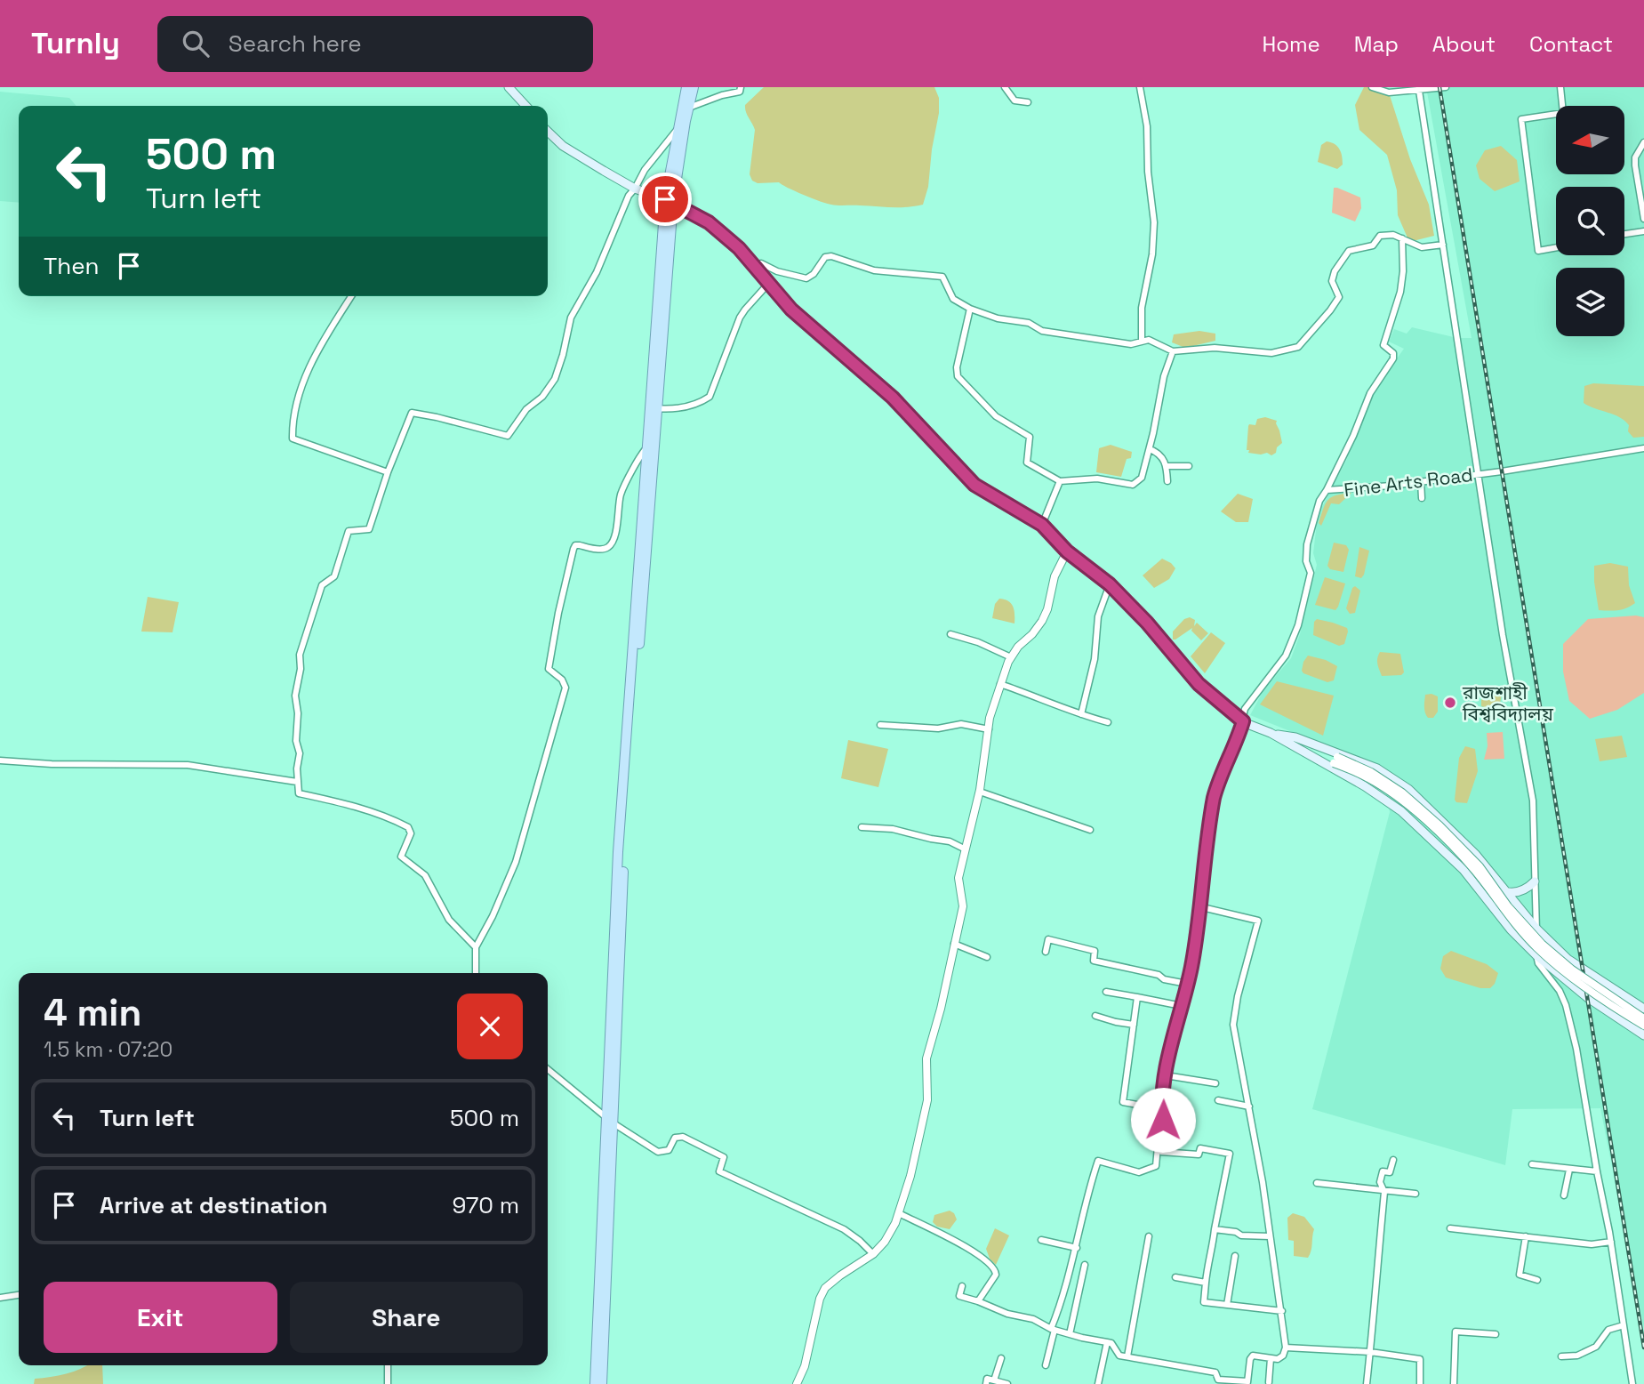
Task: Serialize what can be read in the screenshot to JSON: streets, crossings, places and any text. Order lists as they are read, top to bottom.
{
  "streets": {
    "street": ["Fine Arts Road"]
  },
  "places": ["রাজশাহী বিশ্ববিদ্যালয়"],
  "north": "left",
  "page": {
    "header": "Turnly",
    "search": "Search here",
    "nav": [
      "Home",
      "Map",
      "About",
      "Contact"
    ],
    "turn": ["500 m", "Turn left"],
    "then": "Then",
    "heading": ["4 min", "1.5 km · 07:20"],
    "list": [
      {
        "name": "Turn left",
        "value": "500 m"
      },
      {
        "name": "Arrive at destination",
        "value": "970 m"
      }
    ],
    "buttons": ["Exit", "Share"]
  }
}
